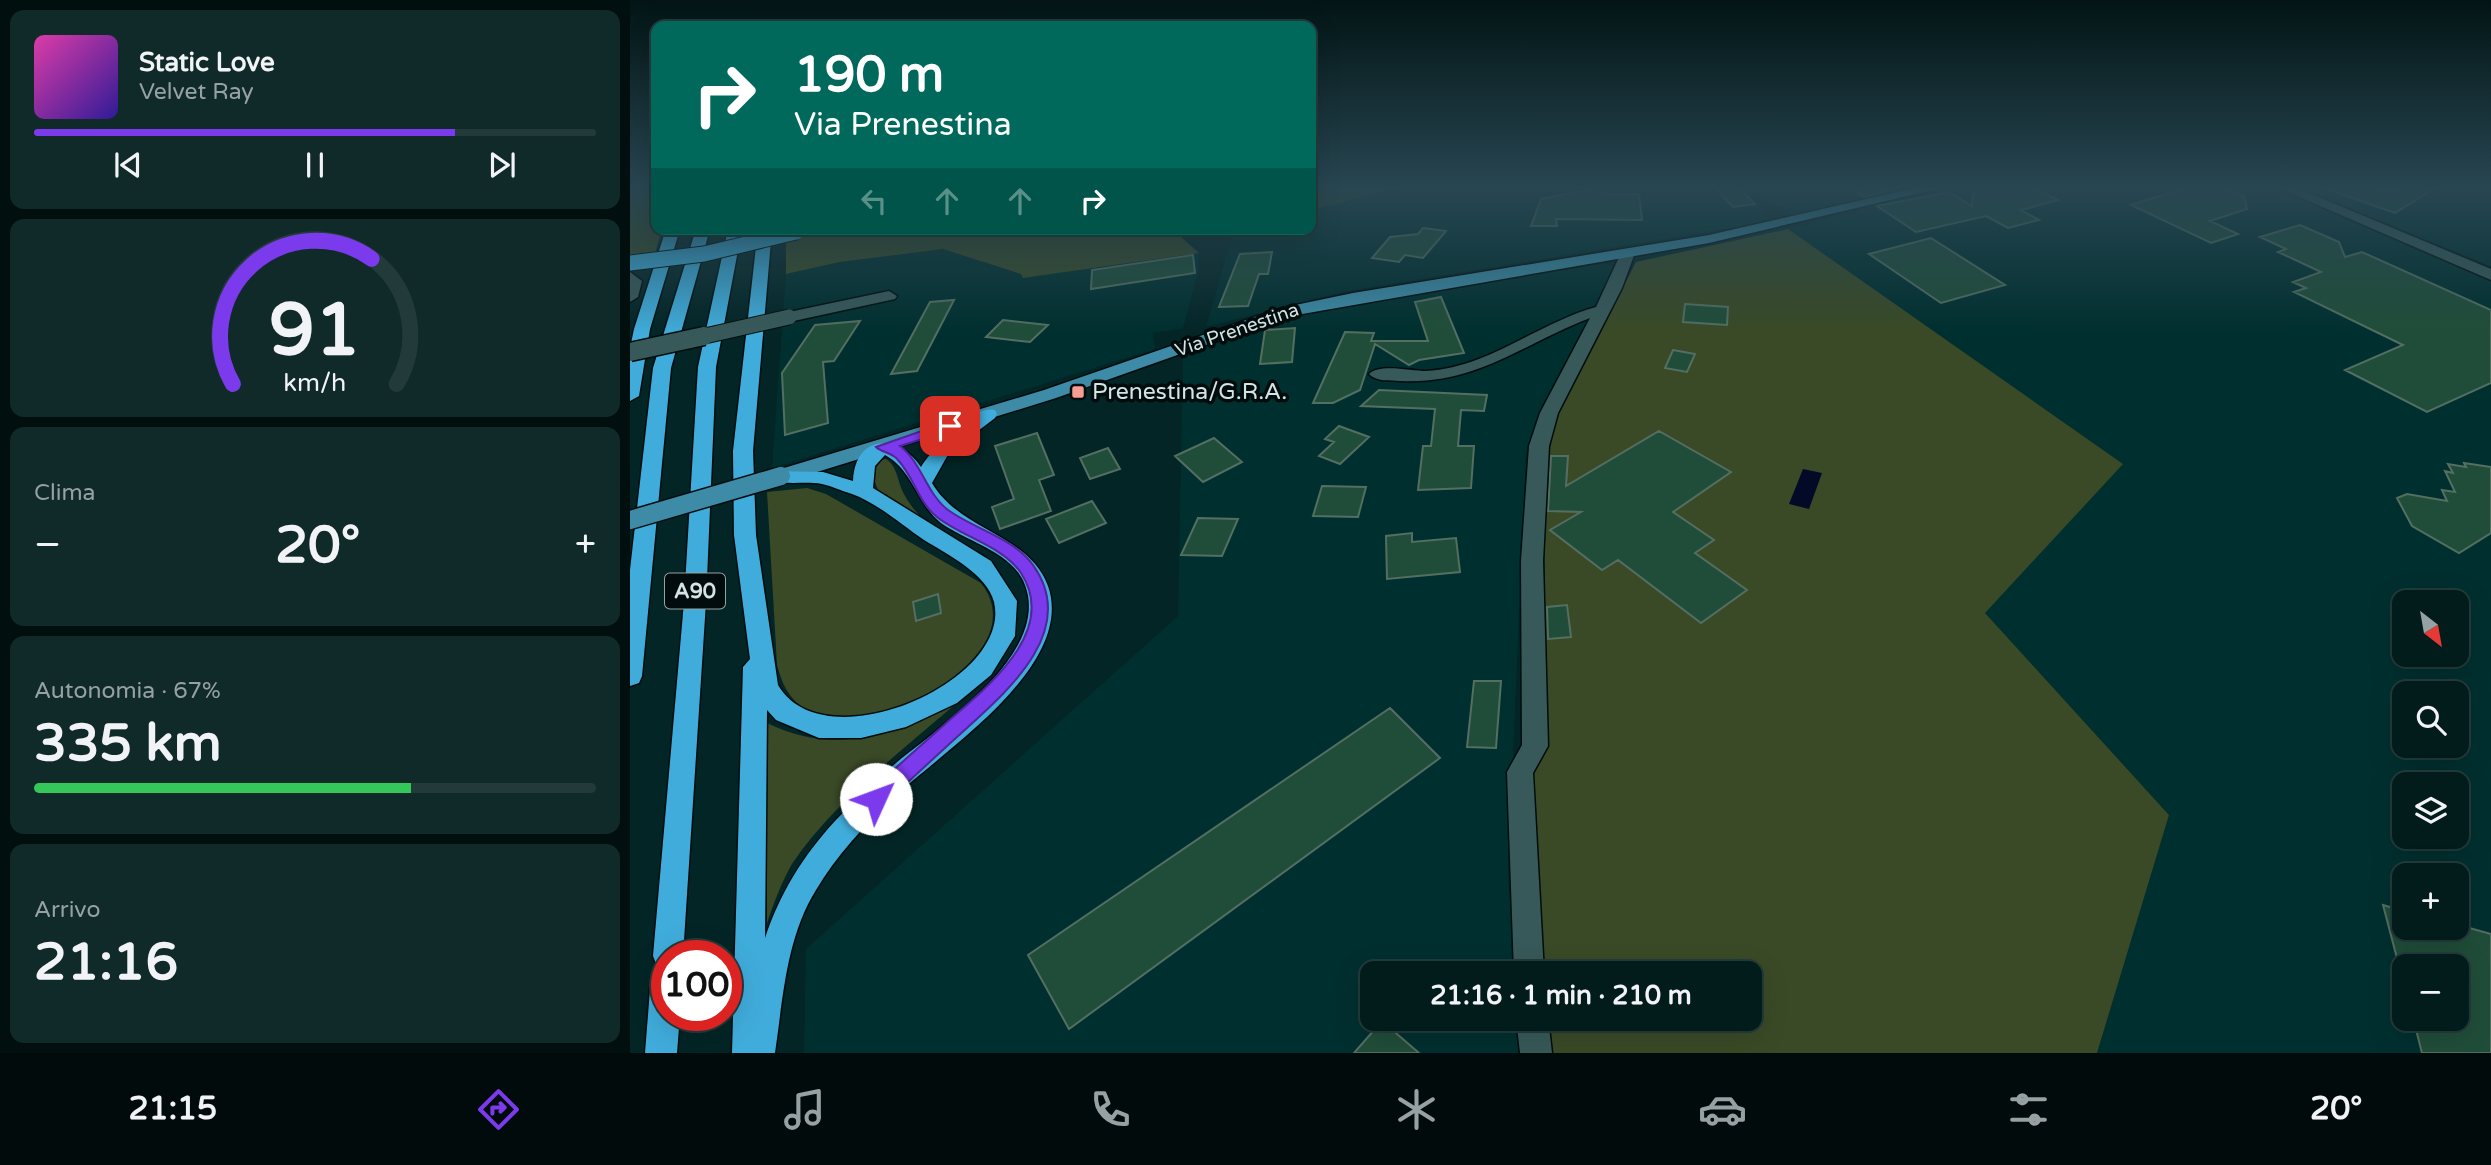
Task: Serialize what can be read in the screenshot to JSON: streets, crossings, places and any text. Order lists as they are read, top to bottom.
{
  "streets": {
    "highway": ["A90"],
    "main road": ["Via Prenestina"]
  },
  "places": {
    "transit": ["Prenestina/G.R.A."]
  },
  "north": "bottom right",
  "page": {
    "turn": ["190 m", "Via Prenestina"],
    "song": ["Static Love", "Velvet Ray"],
    "tile": [
      "Clima",
      ["Autonomia · 67%", "335 km"],
      ["Arrivo", "21:16"]
    ],
    "heat": ["−", "20°", "+"],
    "map_buttons": ["+", "−"],
    "limit": "100",
    "trip": "21:16 · 1 min · 210 m",
    "tabs": ["21:15", "20°"],
    "gauge": ["91", "km/h"]
  }
}
